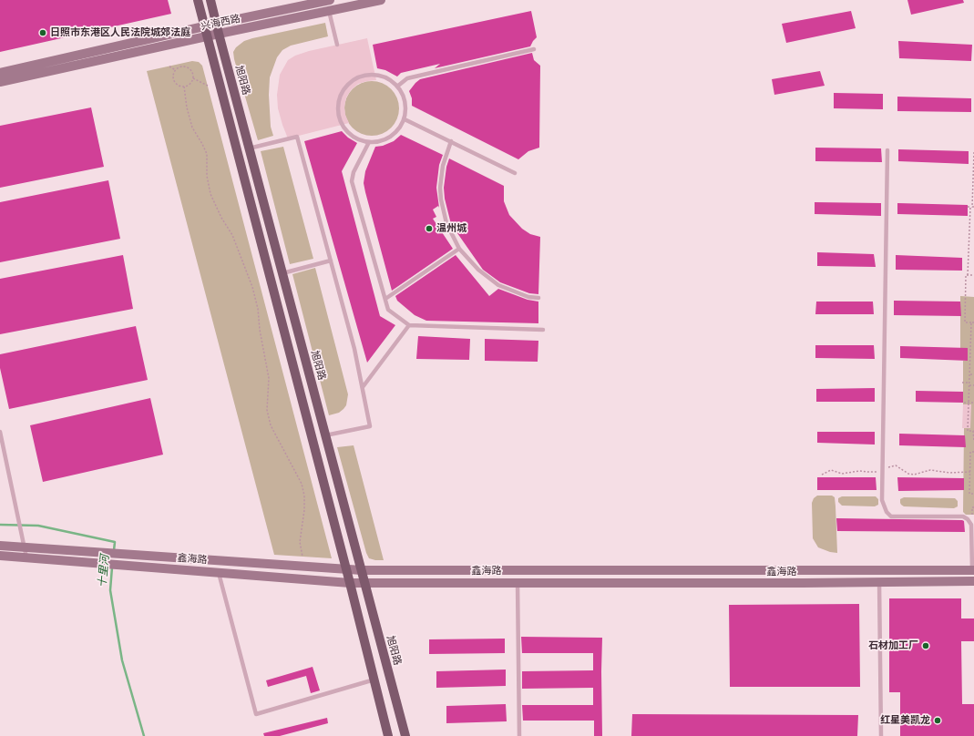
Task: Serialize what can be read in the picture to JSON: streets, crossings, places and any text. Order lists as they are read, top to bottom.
{
  "streets": {
    "main road": ["旭阳路"],
    "street": ["兴海西路", "鑫海路"]
  },
  "crossings": [
    ["兴海西路", "旭阳路"],
    ["旭阳路", "鑫海路"]
  ],
  "water": ["十里河"],
  "places": [
    "日照市东港区人民法院城郊法庭",
    "温州城",
    "石材加工厂",
    "红星美凯龙"
  ]
}
